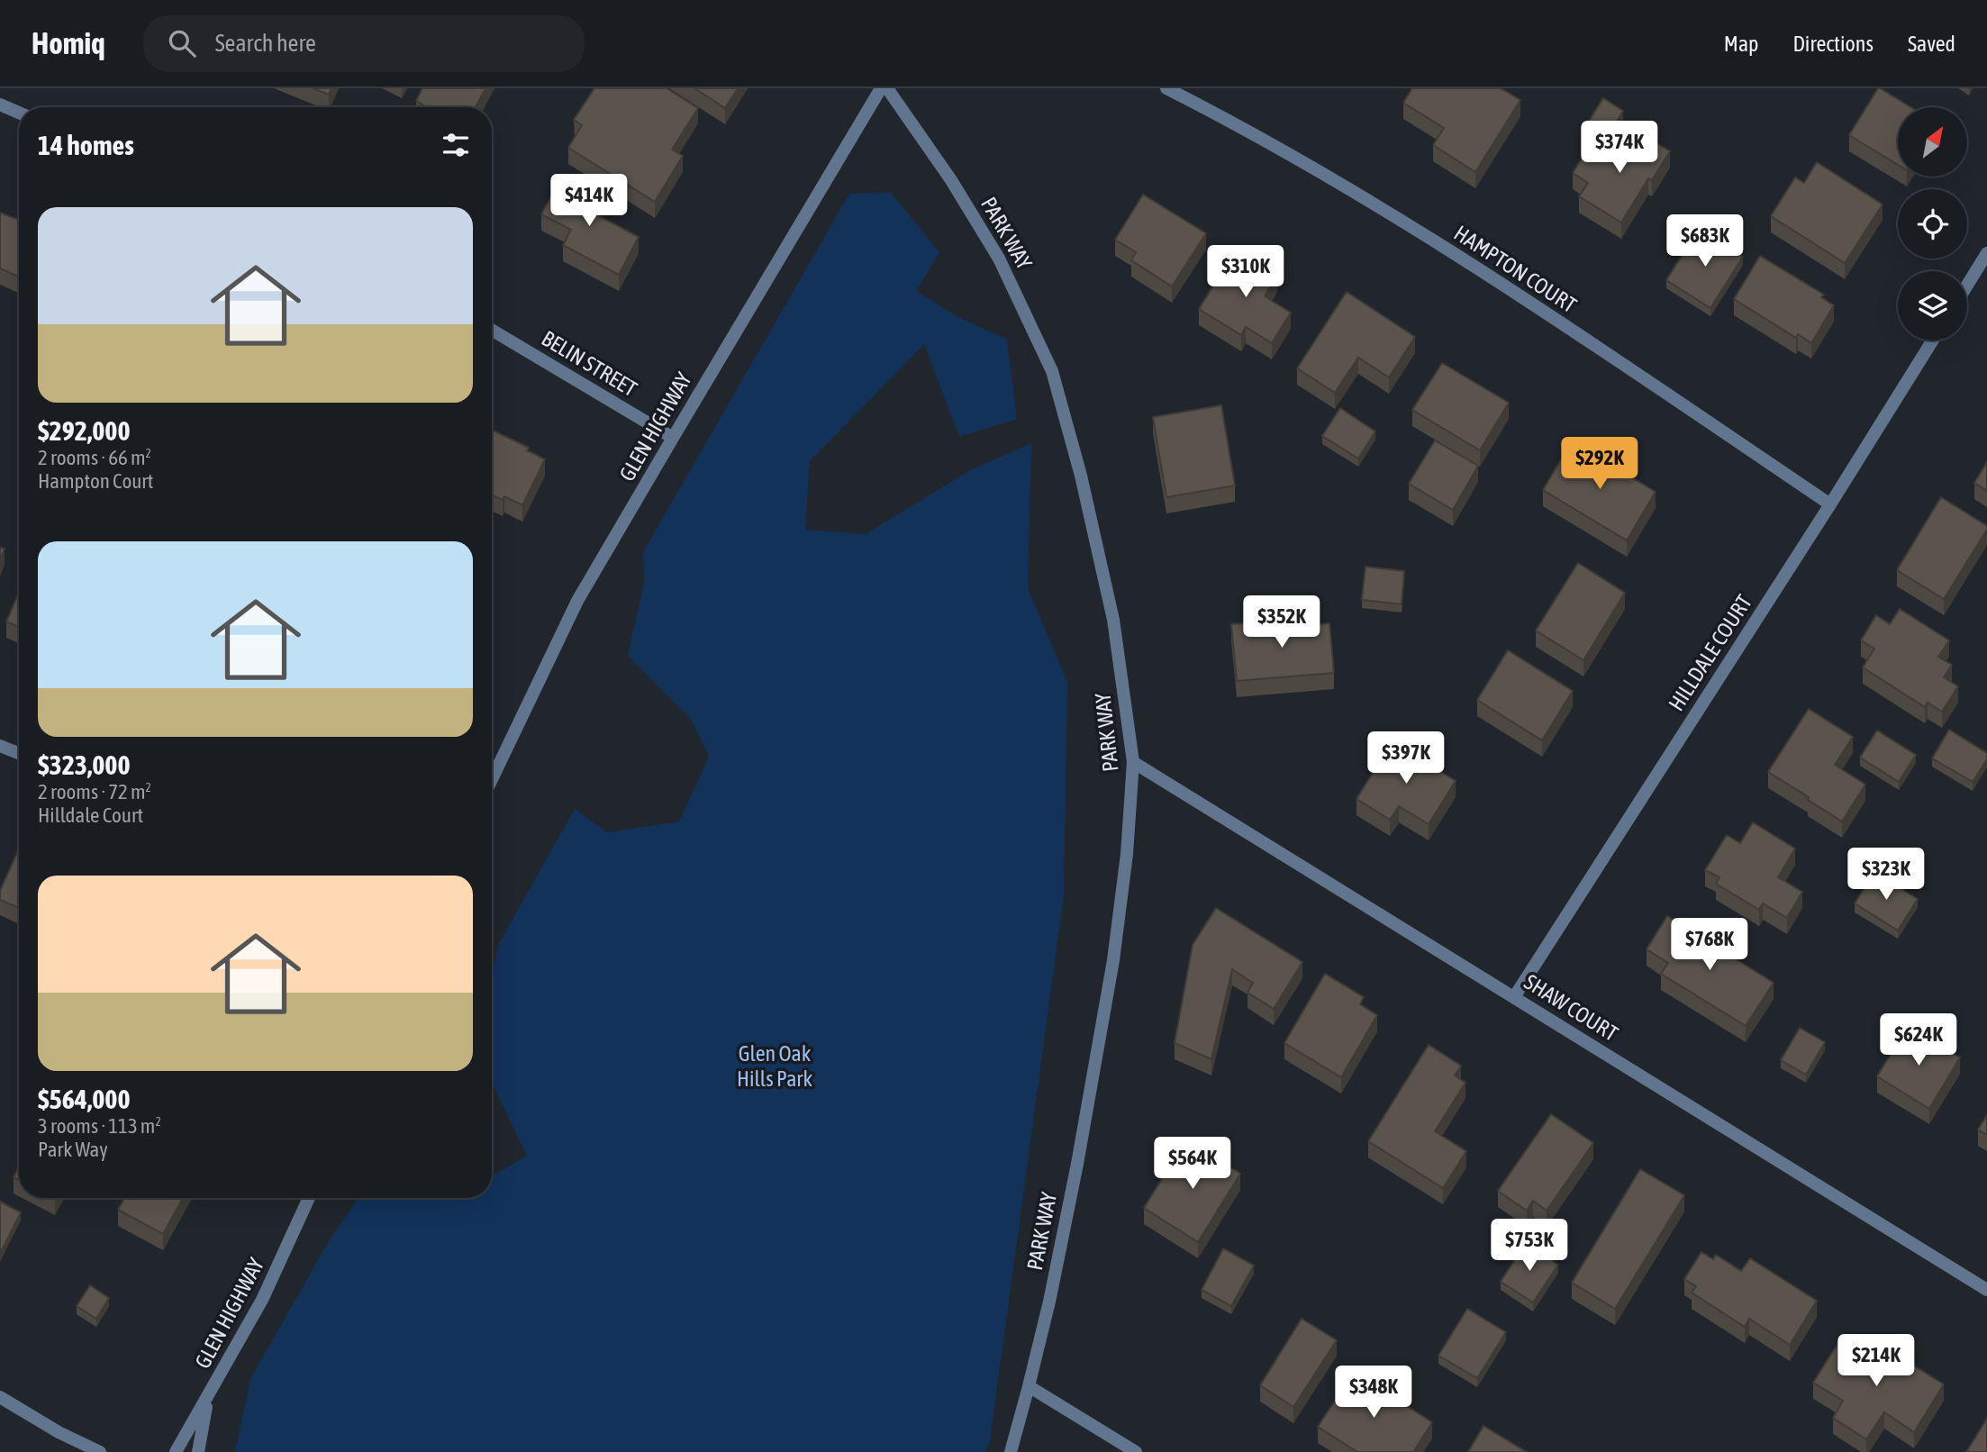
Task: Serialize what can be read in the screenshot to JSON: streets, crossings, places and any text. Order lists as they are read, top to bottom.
{
  "streets": {
    "street": [
      "PARK WAY",
      "HAMPTON COURT",
      "BELIN STREET",
      "GLEN HIGHWAY",
      "HILLDALE COURT",
      "SHAW COURT"
    ]
  },
  "crossings": [
    ["PARK WAY", "SHAW COURT"],
    ["HAMPTON COURT", "HILLDALE COURT"],
    ["BELIN STREET", "GLEN HIGHWAY"],
    ["HILLDALE COURT", "SHAW COURT"]
  ],
  "parks": ["Glen Oak Hills Park"],
  "north": "top right",
  "page": {
    "header": "Homiq",
    "search": "Search here",
    "nav": ["Map", "Directions", "Saved"],
    "heading": "14 homes",
    "price": [
      "$374K",
      "$414K",
      "$683K",
      "$310K",
      "$292K",
      "$352K",
      "$397K",
      "$323K",
      "$768K",
      "$624K",
      "$564K",
      "$753K",
      "$214K",
      "$348K"
    ],
    "list": [
      {
        "name": "$292,000",
        "note": "2 rooms · 66 m² · Hampton Court"
      },
      {
        "name": "$323,000",
        "note": "2 rooms · 72 m² · Hilldale Court"
      },
      {
        "name": "$564,000",
        "note": "3 rooms · 113 m² · Park Way"
      }
    ]
  }
}
